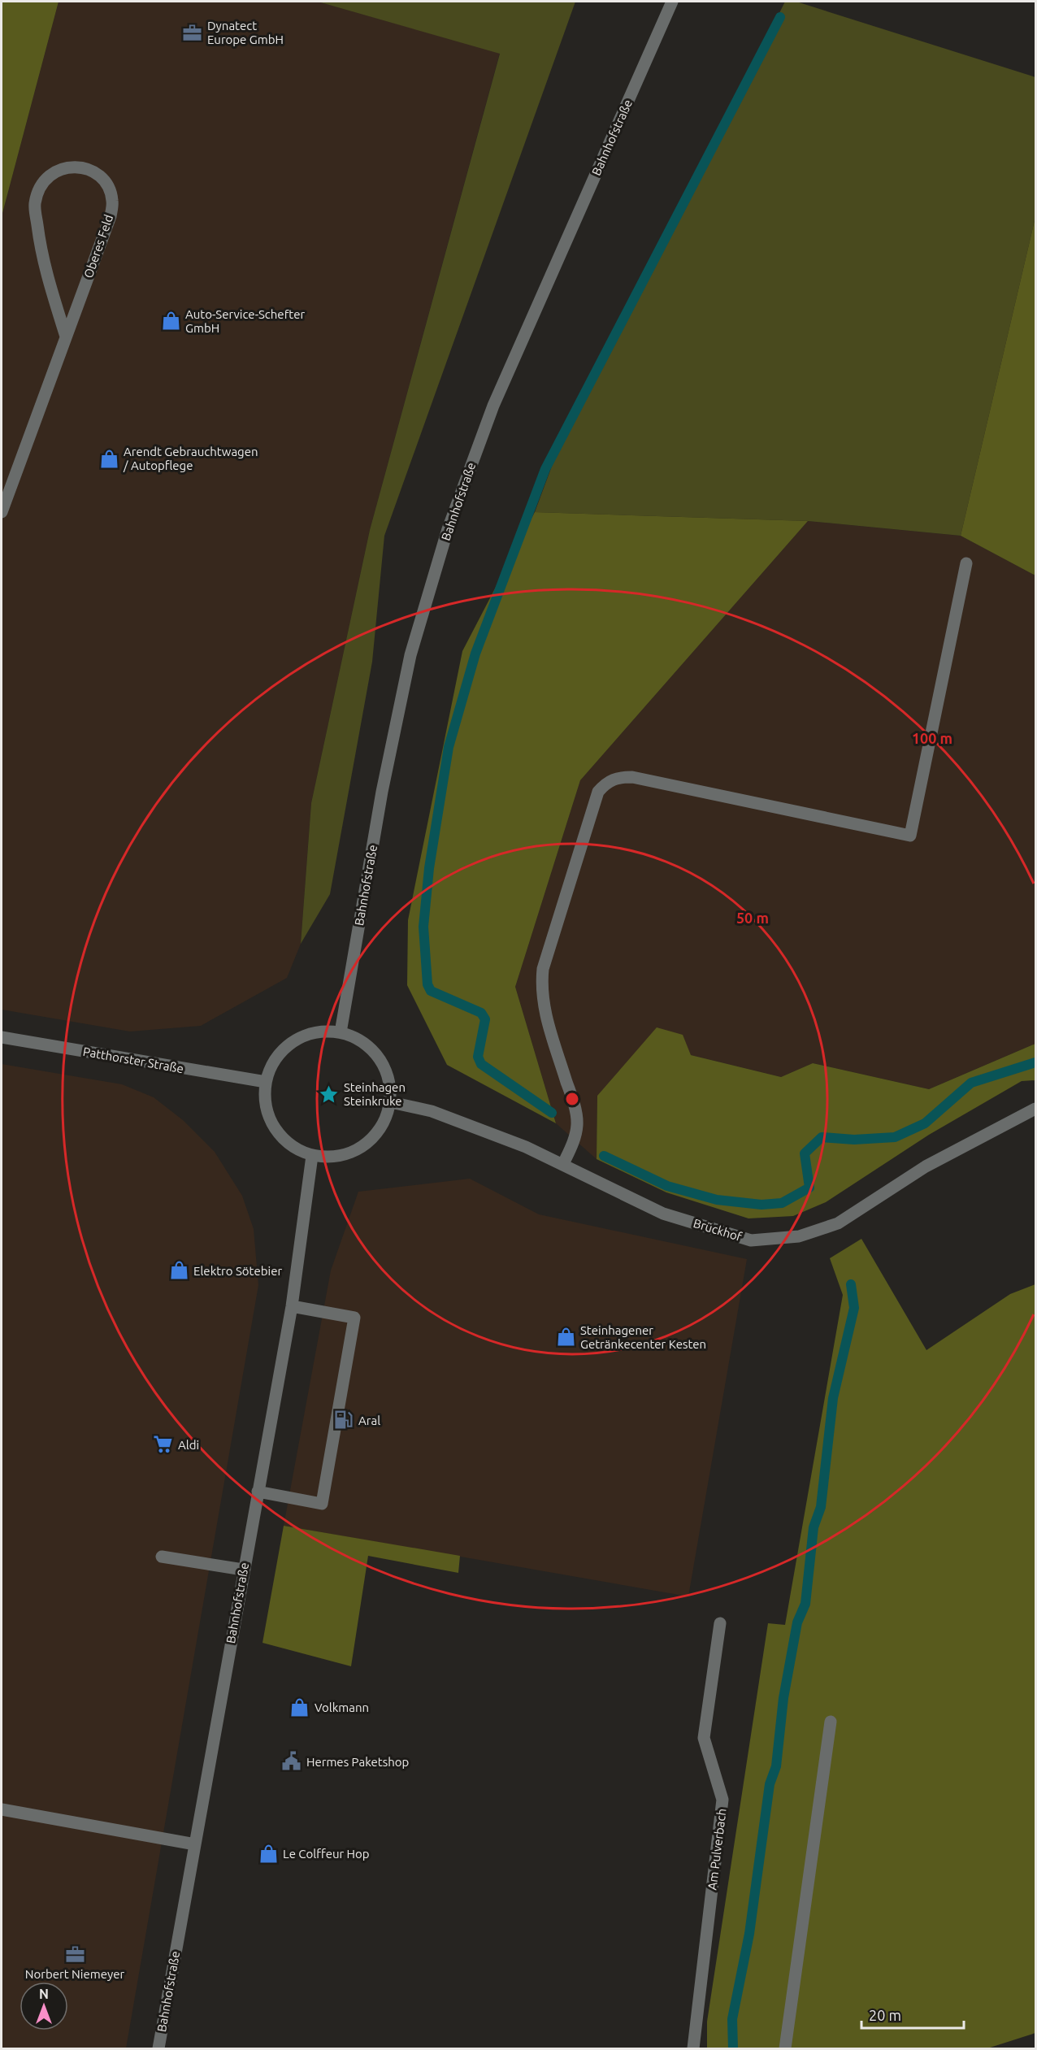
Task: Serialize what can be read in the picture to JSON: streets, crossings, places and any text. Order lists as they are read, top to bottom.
{
  "streets": {
    "street": [
      "Bahnhofstraße",
      "Oberes Feld",
      "Patthorster Straße",
      "Brückhof",
      "Am Pulverbach"
    ]
  },
  "crossings": [
    ["Bahnhofstraße", "Patthorster Straße"],
    ["Bahnhofstraße", "Brückhof"],
    ["Patthorster Straße", "Brückhof"]
  ],
  "places": {
    "office": ["Dynatect Europe GmbH", "Norbert Niemeyer"],
    "shop": [
      "Auto-Service-Schefter GmbH",
      "Arendt Gebrauchtwagen / Autopflege",
      "Elektro Sötebier",
      "Steinhagener Getränkecenter Kesten",
      "Volkmann",
      "Le Colffeur Hop"
    ],
    "place": ["Steinhagen Steinkruke"],
    "fuel station": ["Aral"],
    "supermarket": ["Aldi"],
    "public building": ["Hermes Paketshop"]
  },
  "scale_bar": "20 m",
  "north": "top",
  "rings": ["100 m", "50 m"]
}
